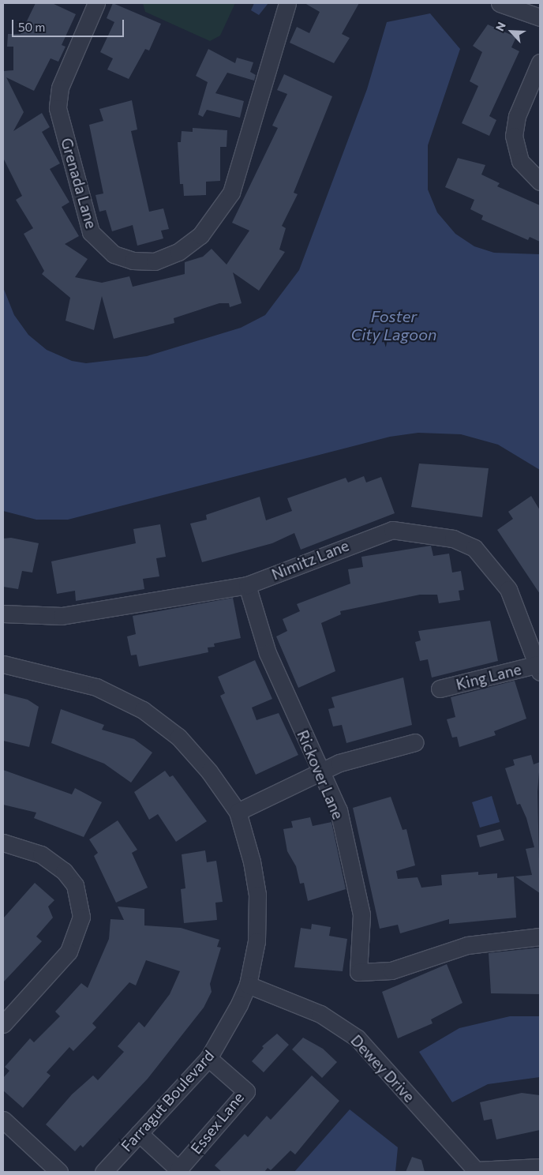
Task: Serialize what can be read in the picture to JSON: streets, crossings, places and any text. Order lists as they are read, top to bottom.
{
  "streets": {
    "street": [
      "Grenada Lane",
      "Nimitz Lane",
      "King Lane",
      "Rickover Lane",
      "Dewey Drive",
      "Farragut Boulevard",
      "Essex Lane"
    ]
  },
  "crossings": [
    ["Nimitz Lane", "King Lane"],
    ["Nimitz Lane", "Rickover Lane"],
    ["Dewey Drive", "Farragut Boulevard"],
    ["Farragut Boulevard", "Essex Lane"]
  ],
  "water": ["Foster City Lagoon"],
  "scale_bar": "50 m",
  "north": "top left"
}
